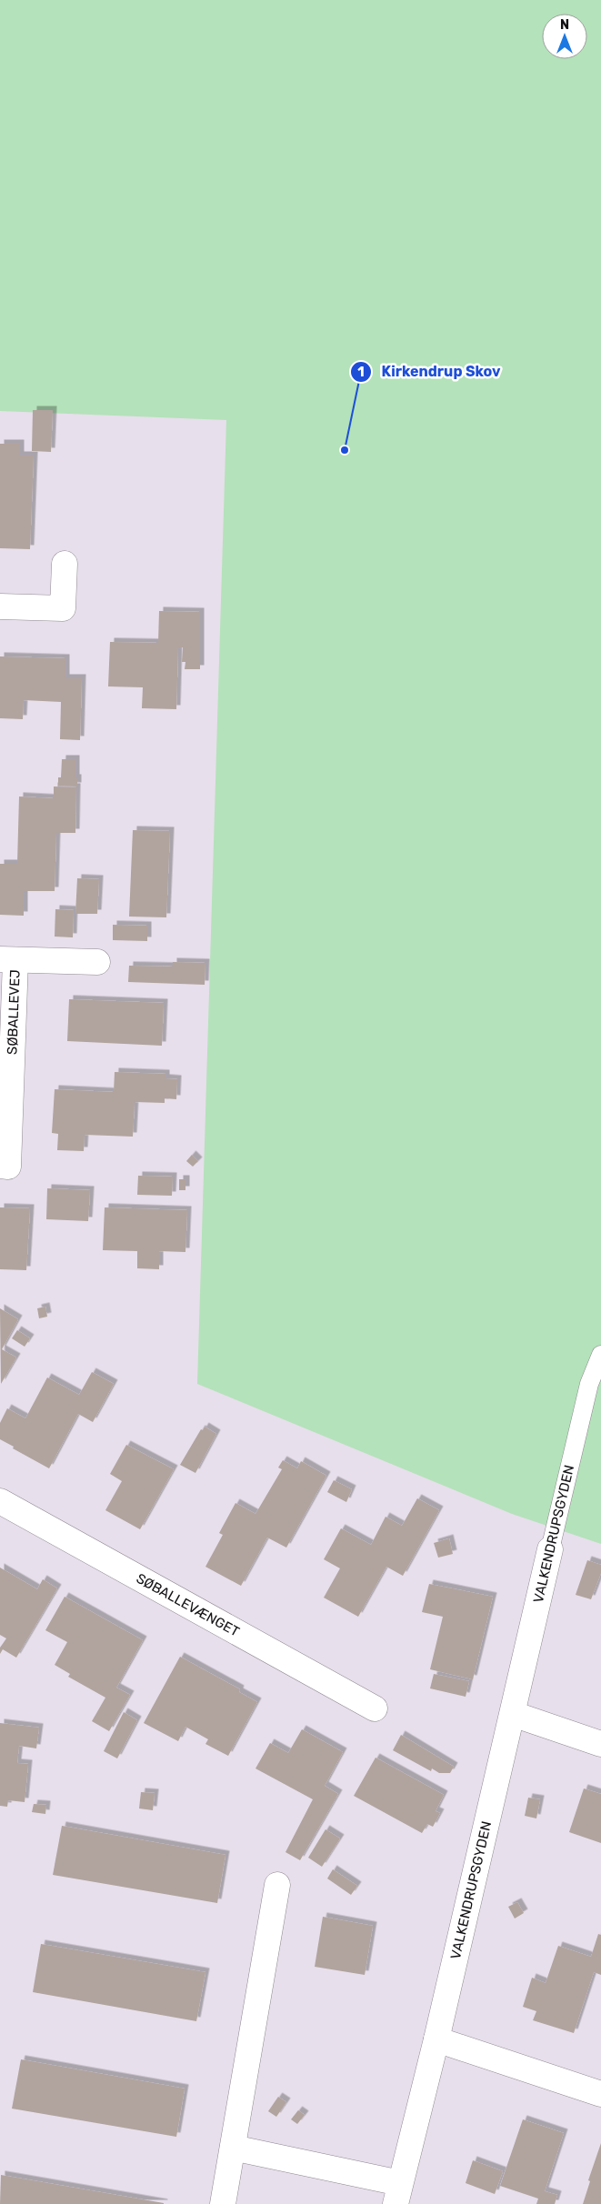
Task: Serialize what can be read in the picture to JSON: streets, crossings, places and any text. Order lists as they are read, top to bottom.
{
  "streets": {
    "street": ["SØBALLEVEJ", "VALKENDRUPSGYDEN", "SØBALLEVÆNGET"]
  },
  "places": ["Kirkendrup Skov"],
  "north": "top"
}
